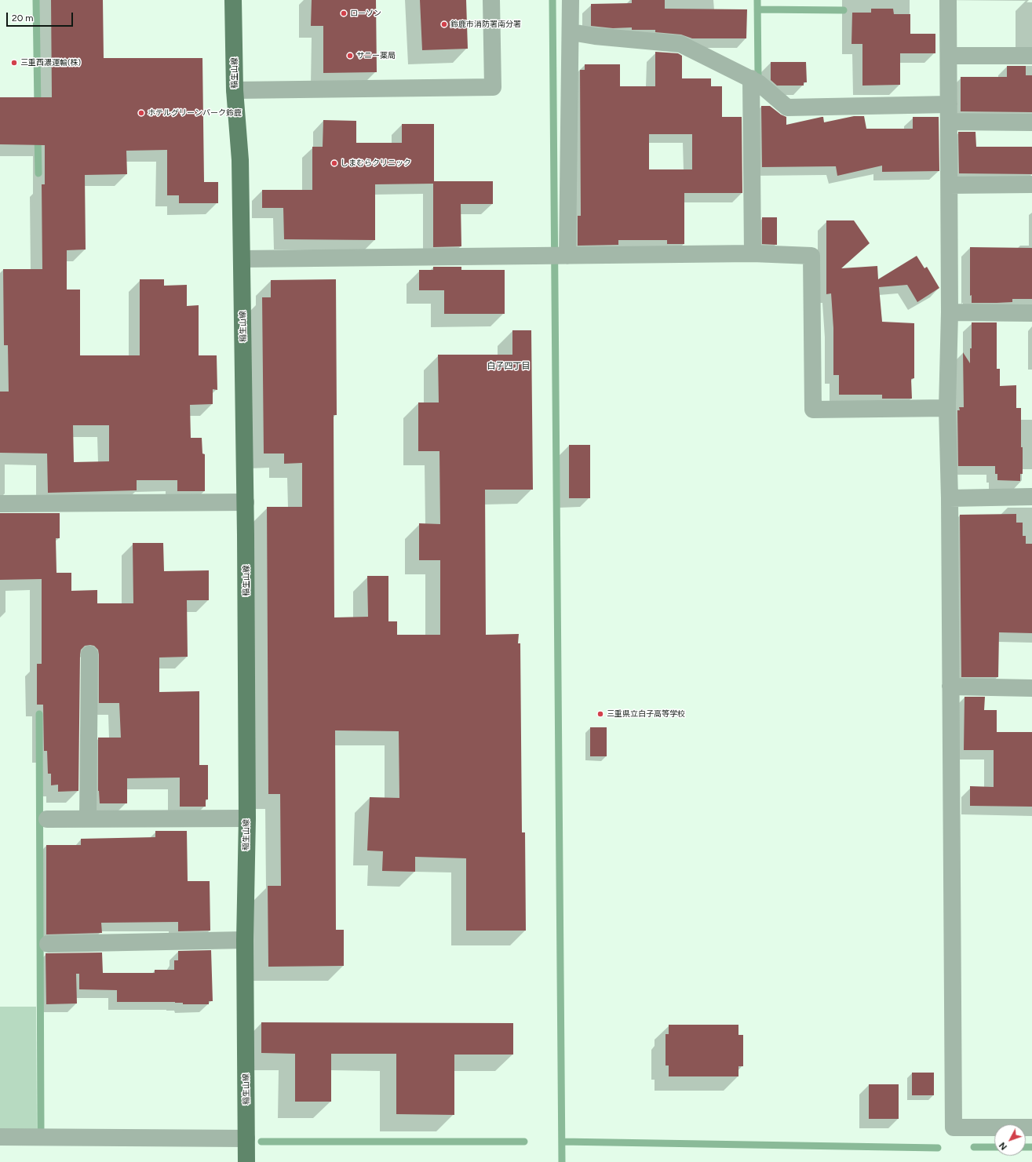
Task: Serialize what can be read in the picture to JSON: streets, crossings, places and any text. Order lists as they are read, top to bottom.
{
  "streets": {
    "main road": ["稲生山線"]
  },
  "districts": ["白子四丁目"],
  "places": [
    "ローソン",
    "鈴鹿市消防署南分署",
    "サニー薬局",
    "三重西濃運輸(株)",
    "ホテルグリーンパーク鈴鹿",
    "しまむらクリニック",
    "三重県立白子高等学校"
  ],
  "scale_bar": "20 m",
  "north": "bottom left"
}
